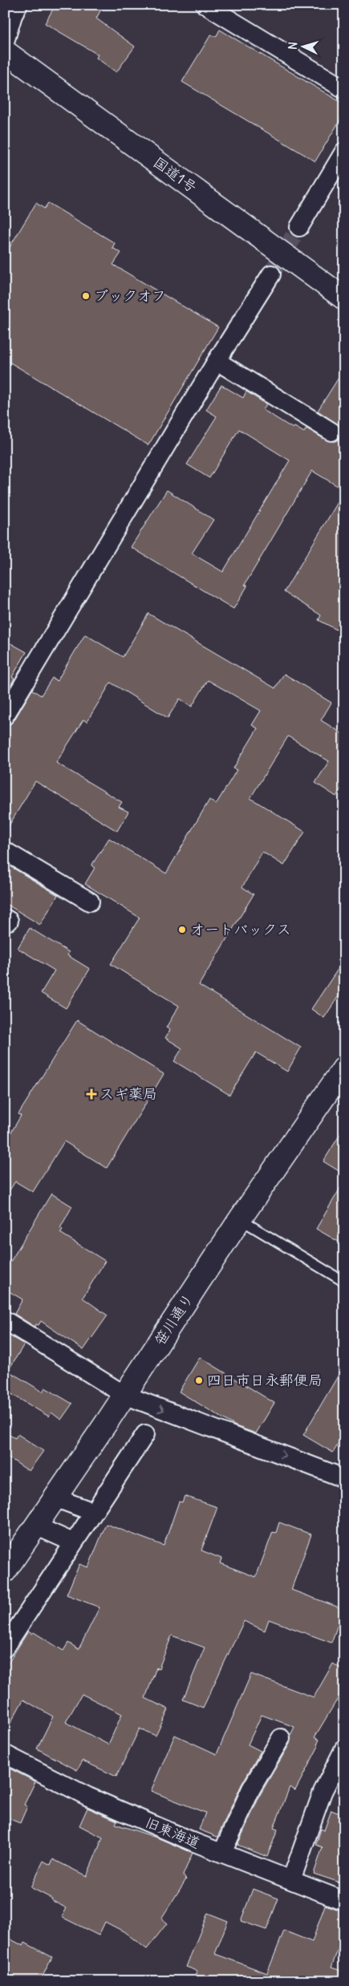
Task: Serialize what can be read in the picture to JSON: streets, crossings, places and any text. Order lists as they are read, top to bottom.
{
  "streets": {
    "main road": ["国道1号", "笹川通り"],
    "street": ["旧東海道"]
  },
  "places": {
    "other": ["ブックオフ", "オートバックス", "四日市日永郵便局"],
    "health": ["スギ薬局"]
  },
  "north": "left"
}
